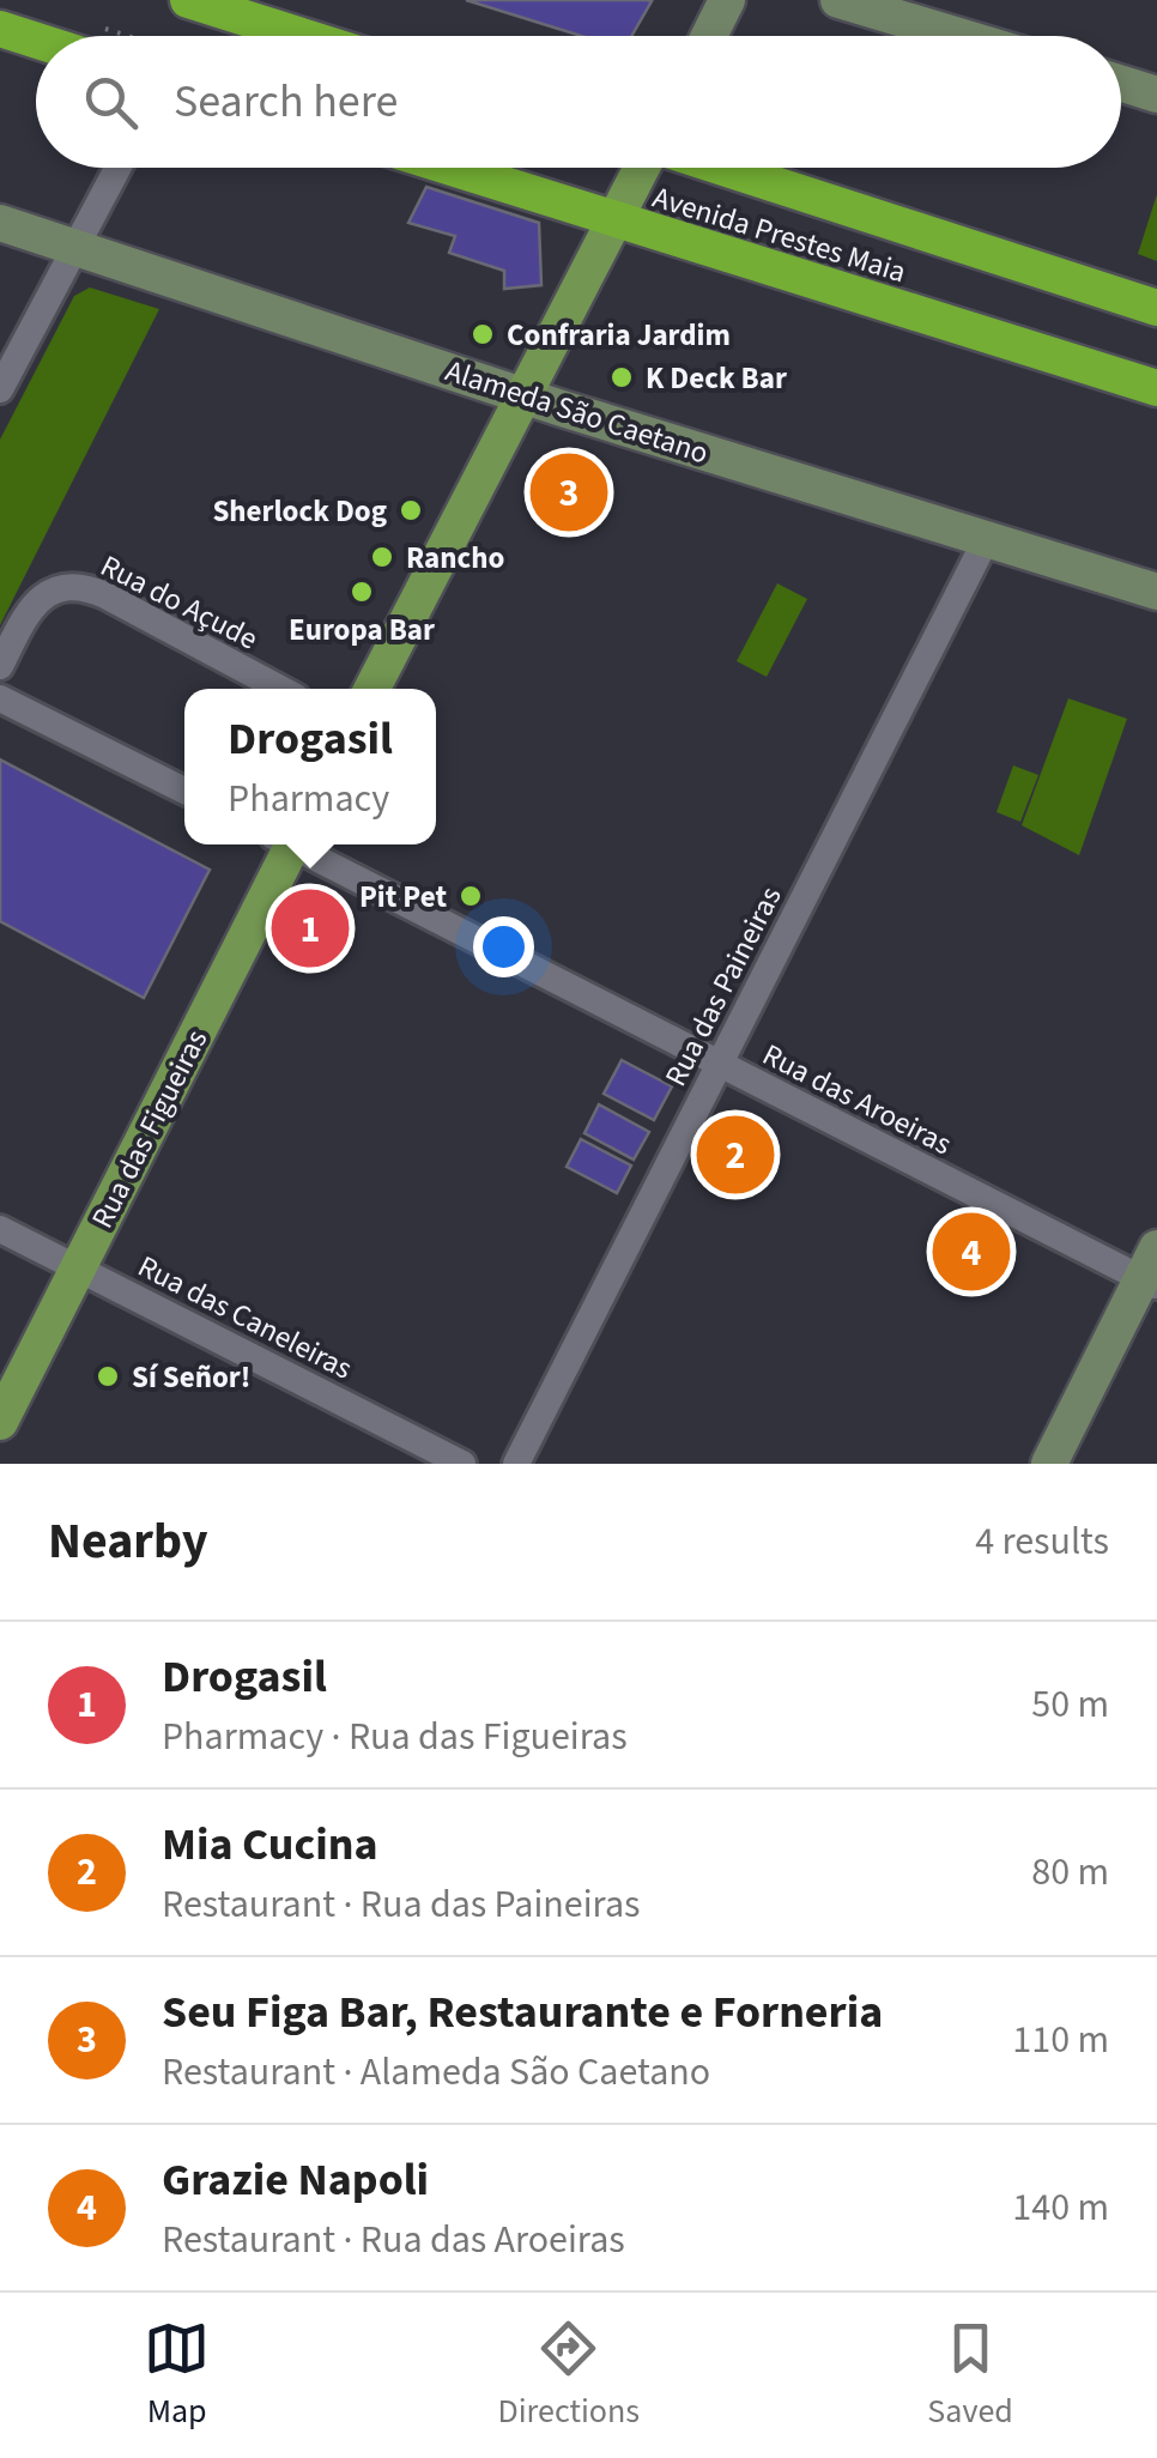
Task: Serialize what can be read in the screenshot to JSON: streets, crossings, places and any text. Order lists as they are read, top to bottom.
{
  "streets": {
    "highway": ["Avenida Prestes Maia"],
    "main road": ["Alameda São Caetano", "Rua das Figueiras"],
    "street": [
      "Rua do Açude",
      "Rua das Paineiras",
      "Rua das Aroeiras",
      "Rua das Caneleiras"
    ]
  },
  "crossings": [
    ["Alameda São Caetano", "Rua das Paineiras"],
    ["Rua das Paineiras", "Rua das Aroeiras"],
    ["Rua das Figueiras", "Rua das Caneleiras"]
  ],
  "places": [
    "Confraria Jardim",
    "K Deck Bar",
    "Sherlock Dog",
    "Rancho",
    "Europa Bar",
    "Pit Pet",
    "Sí Señor!"
  ],
  "page": {
    "search": "Search here",
    "pins": [
      "3",
      "1",
      "2",
      "4"
    ],
    "popup": ["Drogasil", "Pharmacy"],
    "heading": ["Nearby", "4 results"],
    "list": [
      {
        "mark": "1",
        "name": "Drogasil",
        "note": "Pharmacy · Rua das Figueiras",
        "value": "50 m"
      },
      {
        "mark": "2",
        "name": "Mia Cucina",
        "note": "Restaurant · Rua das Paineiras",
        "value": "80 m"
      },
      {
        "mark": "3",
        "name": "Seu Figa Bar, Restaurante e Forneria",
        "note": "Restaurant · Alameda São Caetano",
        "value": "110 m"
      },
      {
        "mark": "4",
        "name": "Grazie Napoli",
        "note": "Restaurant · Rua das Aroeiras",
        "value": "140 m"
      }
    ],
    "nav": ["Map", "Directions", "Saved"]
  }
}
